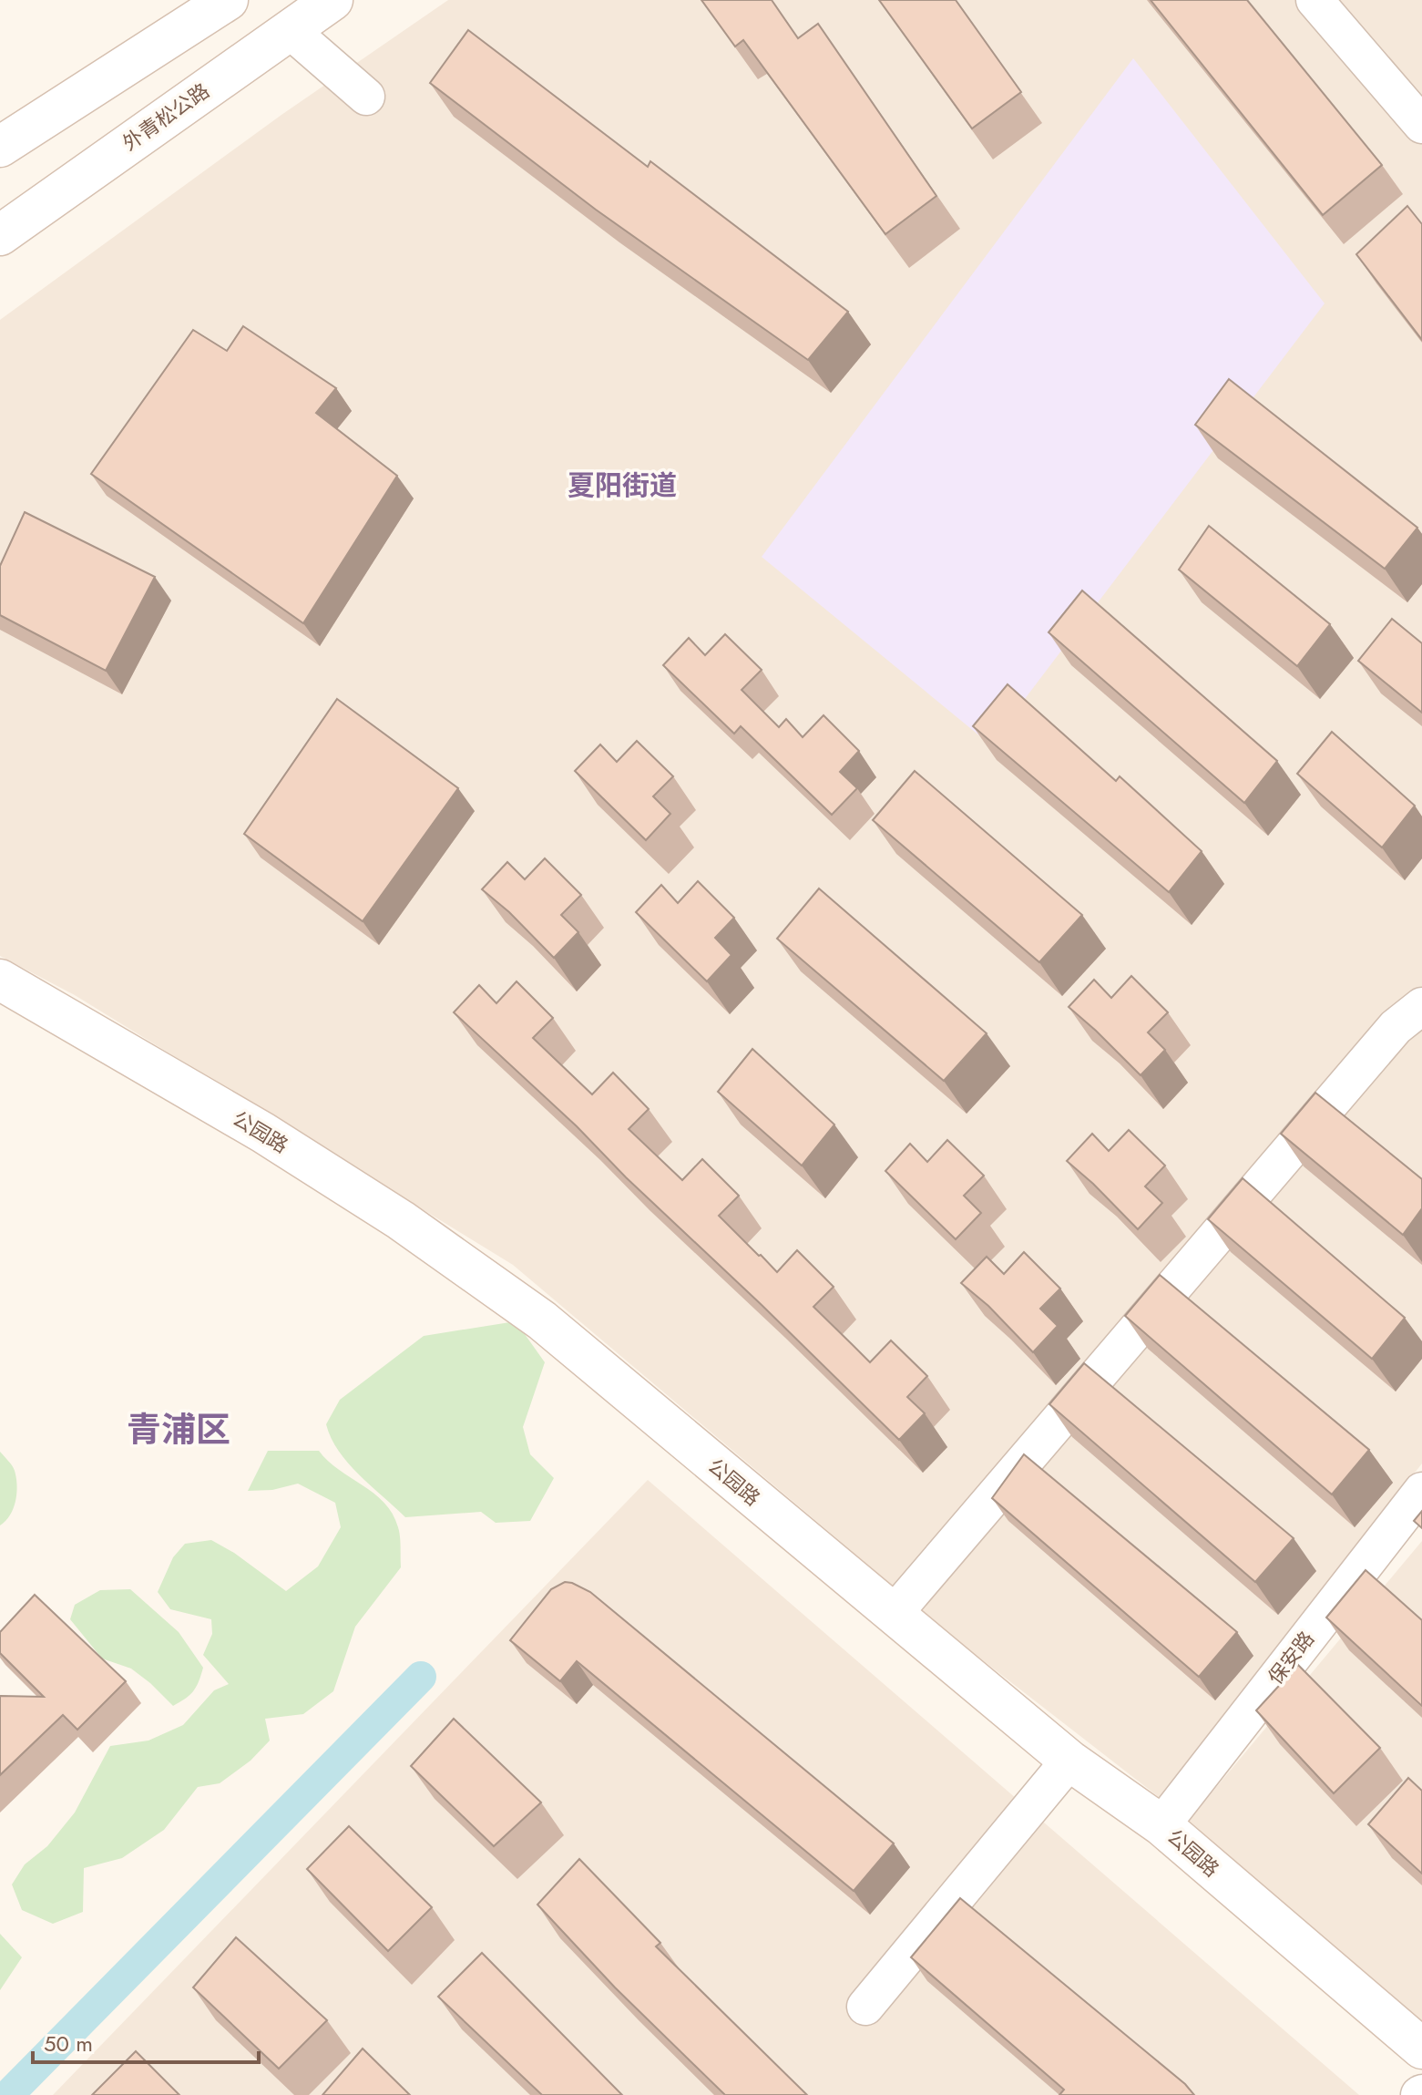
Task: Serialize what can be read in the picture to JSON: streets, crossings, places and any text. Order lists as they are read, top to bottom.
{
  "streets": {
    "street": ["外青松公路", "公园路", "保安路"]
  },
  "crossings": [
    ["公园路", "保安路"]
  ],
  "districts": ["夏阳街道", "青浦区"],
  "scale_bar": "50 m"
}
